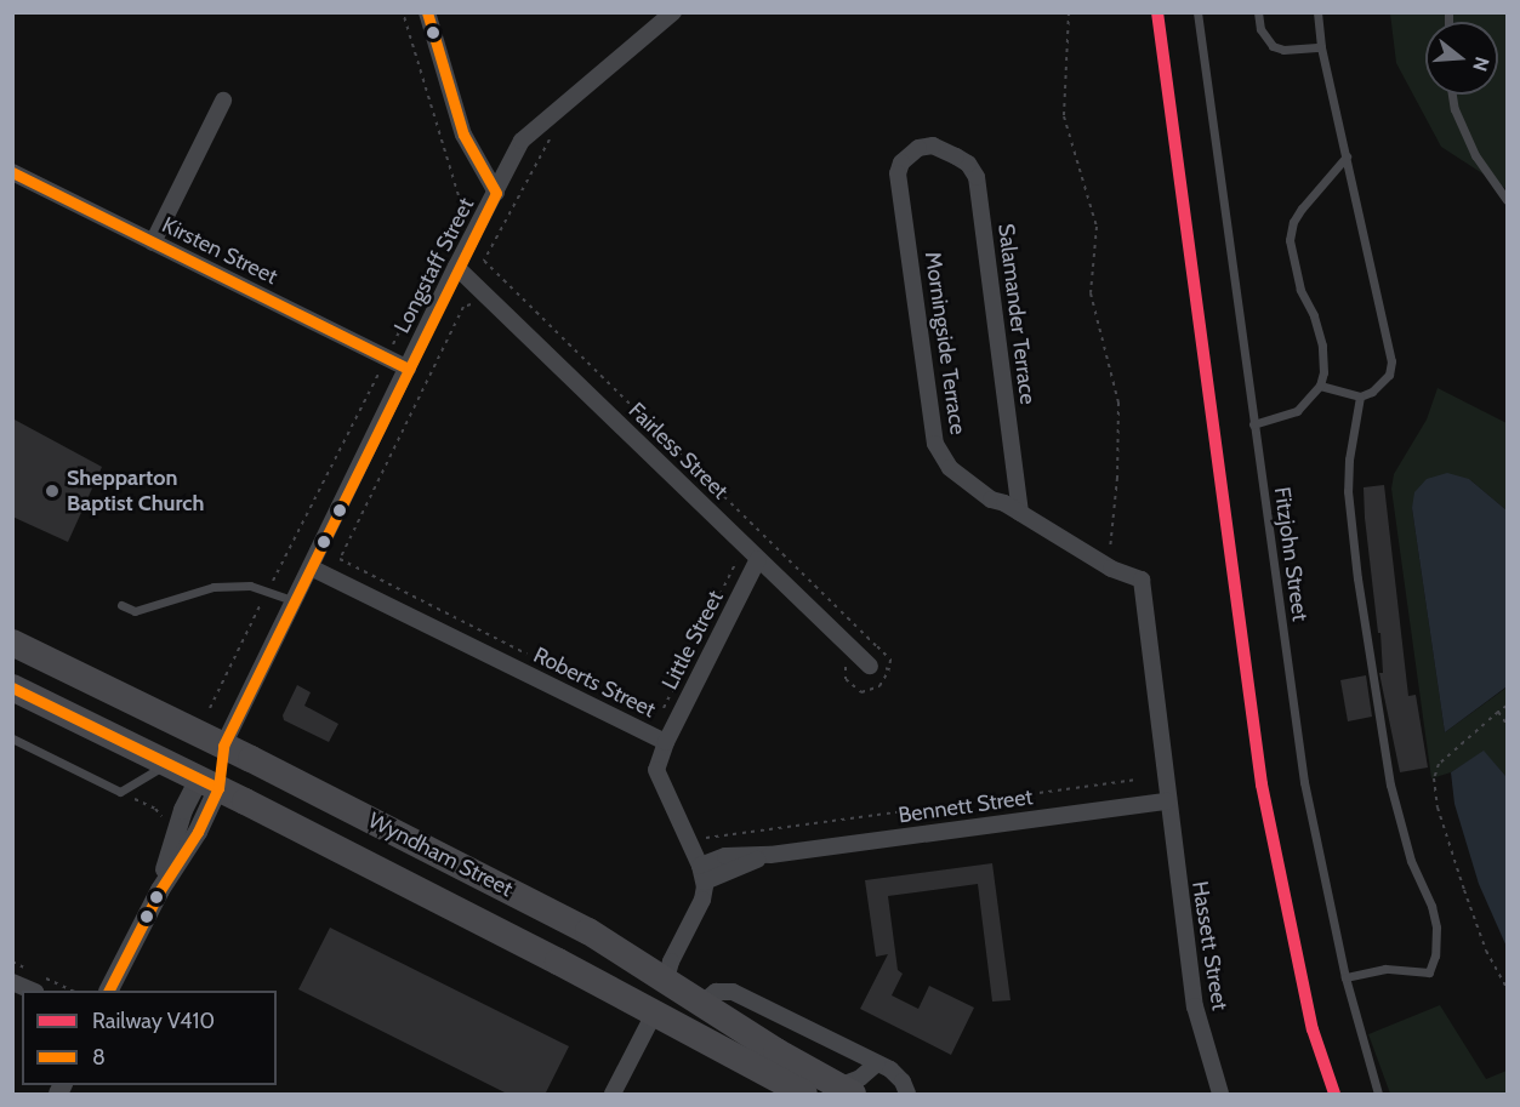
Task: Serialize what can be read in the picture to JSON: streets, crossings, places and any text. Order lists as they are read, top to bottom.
{
  "streets": {
    "highway": ["Wyndham Street"],
    "street": [
      "Kirsten Street",
      "Longstaff Street",
      "Salamander Terrace",
      "Morningside Terrace",
      "Fairless Street",
      "Little Street",
      "Roberts Street",
      "Bennett Street",
      "Hassett Street"
    ],
    "lane": ["Fitzjohn Street"]
  },
  "crossings": [
    ["Kirsten Street", "Longstaff Street"],
    ["Longstaff Street", "Fairless Street"],
    ["Longstaff Street", "Roberts Street"],
    ["Longstaff Street", "Wyndham Street"],
    ["Salamander Terrace", "Morningside Terrace"],
    ["Morningside Terrace", "Bennett Street"],
    ["Morningside Terrace", "Hassett Street"],
    ["Fairless Street", "Little Street"],
    ["Little Street", "Roberts Street"],
    ["Roberts Street", "Bennett Street"],
    ["Bennett Street", "Hassett Street"]
  ],
  "places": ["Shepparton Baptist Church"],
  "lines": ["rail line V410", "transit line 8"],
  "legend": ["Railway V410", "8"],
  "north": "right"
}
